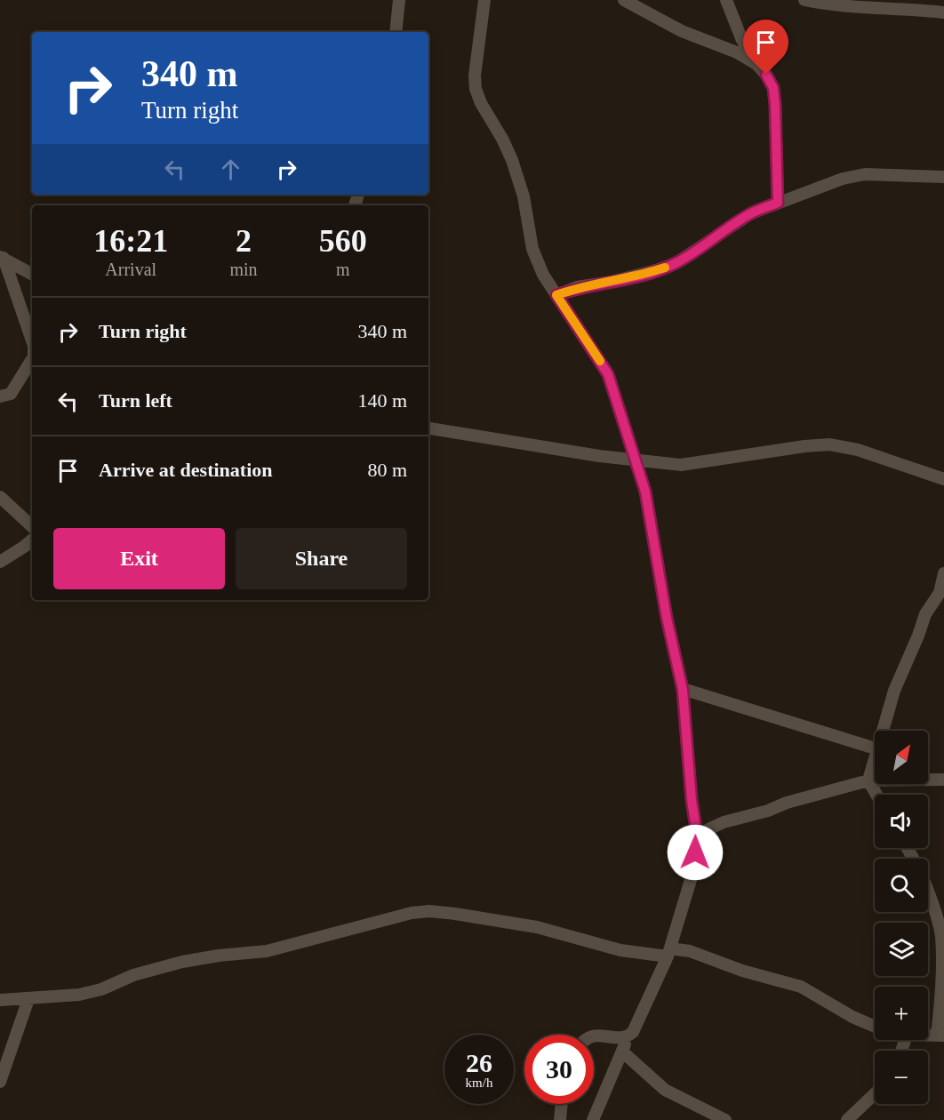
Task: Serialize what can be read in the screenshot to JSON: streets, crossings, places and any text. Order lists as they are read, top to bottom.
{
  "north": "top right",
  "page": {
    "turn": ["340 m", "Turn right"],
    "eta": [
      "16:21",
      "Arrival",
      "2",
      "min",
      "560",
      "m"
    ],
    "list": [
      {
        "name": "Turn right",
        "value": "340 m"
      },
      {
        "name": "Turn left",
        "value": "140 m"
      },
      {
        "name": "Arrive at destination",
        "value": "80 m"
      }
    ],
    "buttons": ["Exit", "Share"],
    "map_buttons": ["+", "−"],
    "speed": "26 km/h",
    "limit": "30"
  }
}
